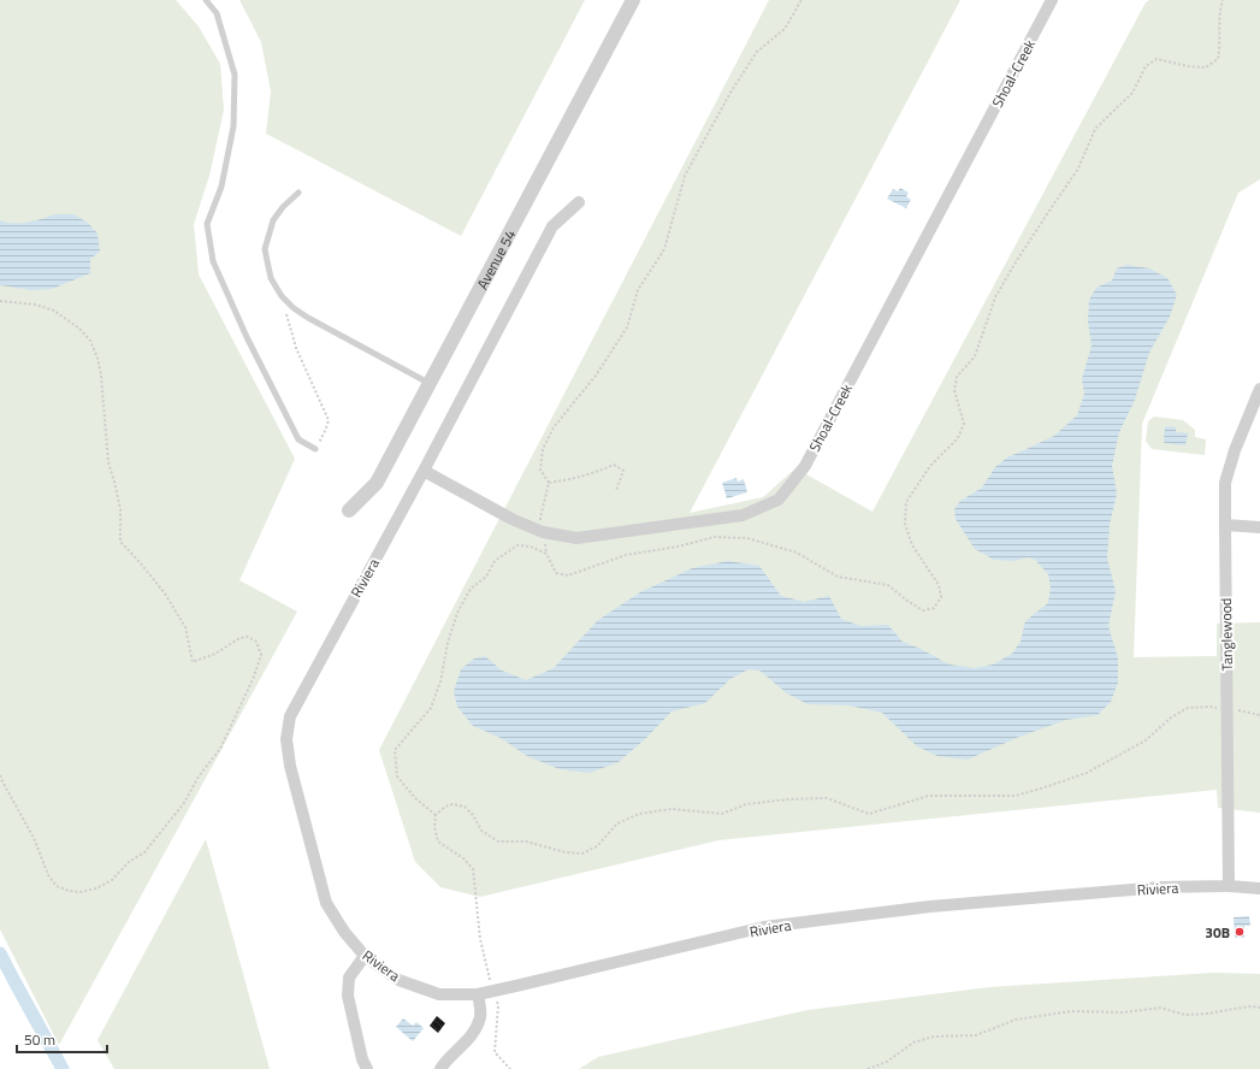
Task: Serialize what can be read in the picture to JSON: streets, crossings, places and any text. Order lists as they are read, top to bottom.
{
  "streets": {
    "street": [
      "Shoal-Creek",
      "Avenue 54",
      "Riviera",
      "Tanglewood"
    ]
  },
  "crossings": [
    ["Shoal-Creek", "Riviera"],
    ["Riviera", "Tanglewood"]
  ],
  "places": ["30B"],
  "scale_bar": "50 m"
}
